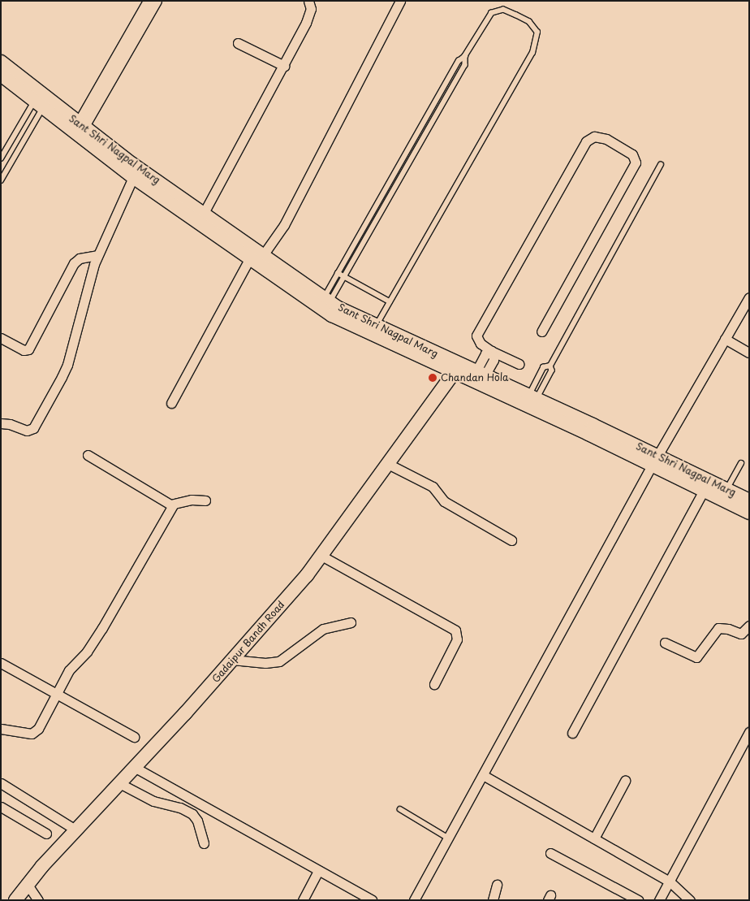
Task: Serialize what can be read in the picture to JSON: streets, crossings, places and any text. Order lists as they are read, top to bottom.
{
  "streets": {
    "main road": ["Sant Shri Nagpal Marg", "Gadaipur Bandh Road"]
  },
  "crossings": [
    ["Sant Shri Nagpal Marg", "Gadaipur Bandh Road"]
  ],
  "places": ["Chandan Hola"]
}
